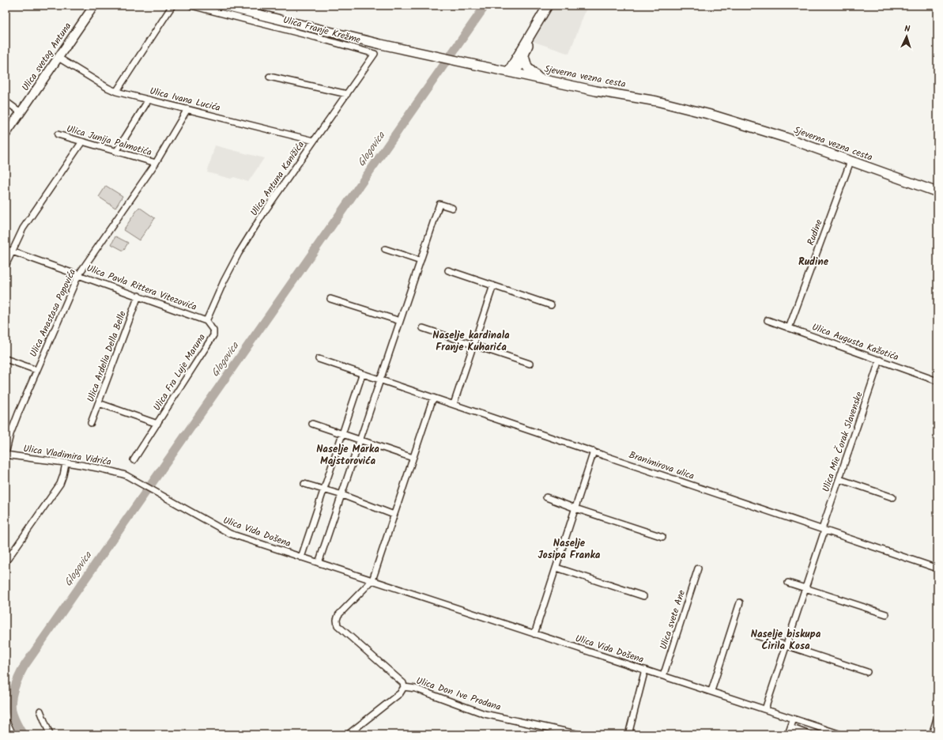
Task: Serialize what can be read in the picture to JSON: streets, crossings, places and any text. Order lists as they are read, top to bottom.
{
  "streets": {
    "main road": ["Ulica svetog Antuna", "Sjeverna vezna cesta"],
    "street": [
      "Ulica Franje Krežme",
      "Ulica Ivana Lucića",
      "Ulica Junija Palmotića",
      "Ulica Antuna Kanižića",
      "Rudine",
      "Ulica Pavla Rittera Vitezovića",
      "Ulica Anastasa Popovića",
      "Ulica Augusta Kažotića",
      "Ulica Ardelia Della Belle",
      "Ulica Fra Luje Maruna",
      "Ulica Mie Čorak Slavenske",
      "Ulica Vladimira Vidrića",
      "Branimirova ulica",
      "Ulica Vida Došena",
      "Ulica svete Ane",
      "Ulica Don Ive Prodana"
    ]
  },
  "crossings": [
    ["Ulica Franje Krežme", "Sjeverna vezna cesta"],
    ["Ulica Franje Krežme", "Ulica Antuna Kanižića"],
    ["Ulica svetog Antuna", "Ulica Ivana Lucića"],
    ["Sjeverna vezna cesta", "Rudine"],
    ["Ulica Ivana Lucića", "Ulica Antuna Kanižića"],
    ["Ulica Ivana Lucića", "Ulica Anastasa Popovića"],
    ["Ulica Junija Palmotića", "Ulica Anastasa Popovića"],
    ["Ulica Antuna Kanižića", "Ulica Pavla Rittera Vitezovića"],
    ["Ulica Antuna Kanižića", "Ulica Fra Luje Maruna"],
    ["Rudine", "Ulica Augusta Kažotića"],
    ["Ulica Pavla Rittera Vitezovića", "Ulica Anastasa Popovića"],
    ["Ulica Pavla Rittera Vitezovića", "Ulica Ardelia Della Belle"],
    ["Ulica Pavla Rittera Vitezovića", "Ulica Fra Luje Maruna"],
    ["Ulica Anastasa Popovića", "Ulica Vladimira Vidrića"],
    ["Ulica Augusta Kažotića", "Ulica Mie Čorak Slavenske"],
    ["Ulica Ardelia Della Belle", "Ulica Fra Luje Maruna"],
    ["Ulica Mie Čorak Slavenske", "Branimirova ulica"],
    ["Ulica Vladimira Vidrića", "Ulica Vida Došena"],
    ["Ulica Vida Došena", "Ulica svete Ane"],
    ["Ulica Vida Došena", "Ulica Don Ive Prodana"]
  ],
  "districts": [
    "Rudine",
    "Naselje kardinala Franje Kuharića",
    "Naselje Marka Majstorovića",
    "Naselje Josipa Franka",
    "Naselje biskupa Ćirila Kosa"
  ],
  "water": ["Glogovica"],
  "north": "top"
}
